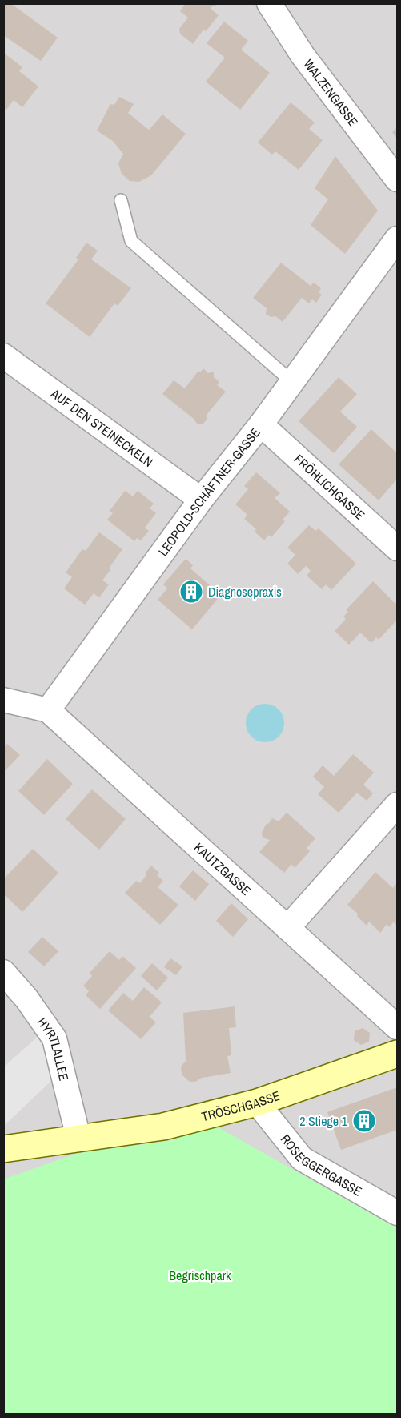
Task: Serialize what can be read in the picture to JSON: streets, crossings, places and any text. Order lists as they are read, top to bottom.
{
  "streets": {
    "street": [
      "WALZENGASSE",
      "AUF DEN STEINECKELN",
      "FRÖHLICHGASSE",
      "LEOPOLD-SCHÄFTNER-GASSE",
      "KAUTZGASSE",
      "HYRTLALLEE",
      "TRÖSCHGASSE",
      "ROSEGGERGASSE"
    ]
  },
  "crossings": [
    ["AUF DEN STEINECKELN", "LEOPOLD-SCHÄFTNER-GASSE"],
    ["FRÖHLICHGASSE", "LEOPOLD-SCHÄFTNER-GASSE"],
    ["LEOPOLD-SCHÄFTNER-GASSE", "KAUTZGASSE"],
    ["HYRTLALLEE", "TRÖSCHGASSE"],
    ["TRÖSCHGASSE", "ROSEGGERGASSE"]
  ],
  "parks": ["Begrischpark"],
  "places": {
    "building": ["Diagnosepraxis", "2 Stiege 1"]
  }
}
